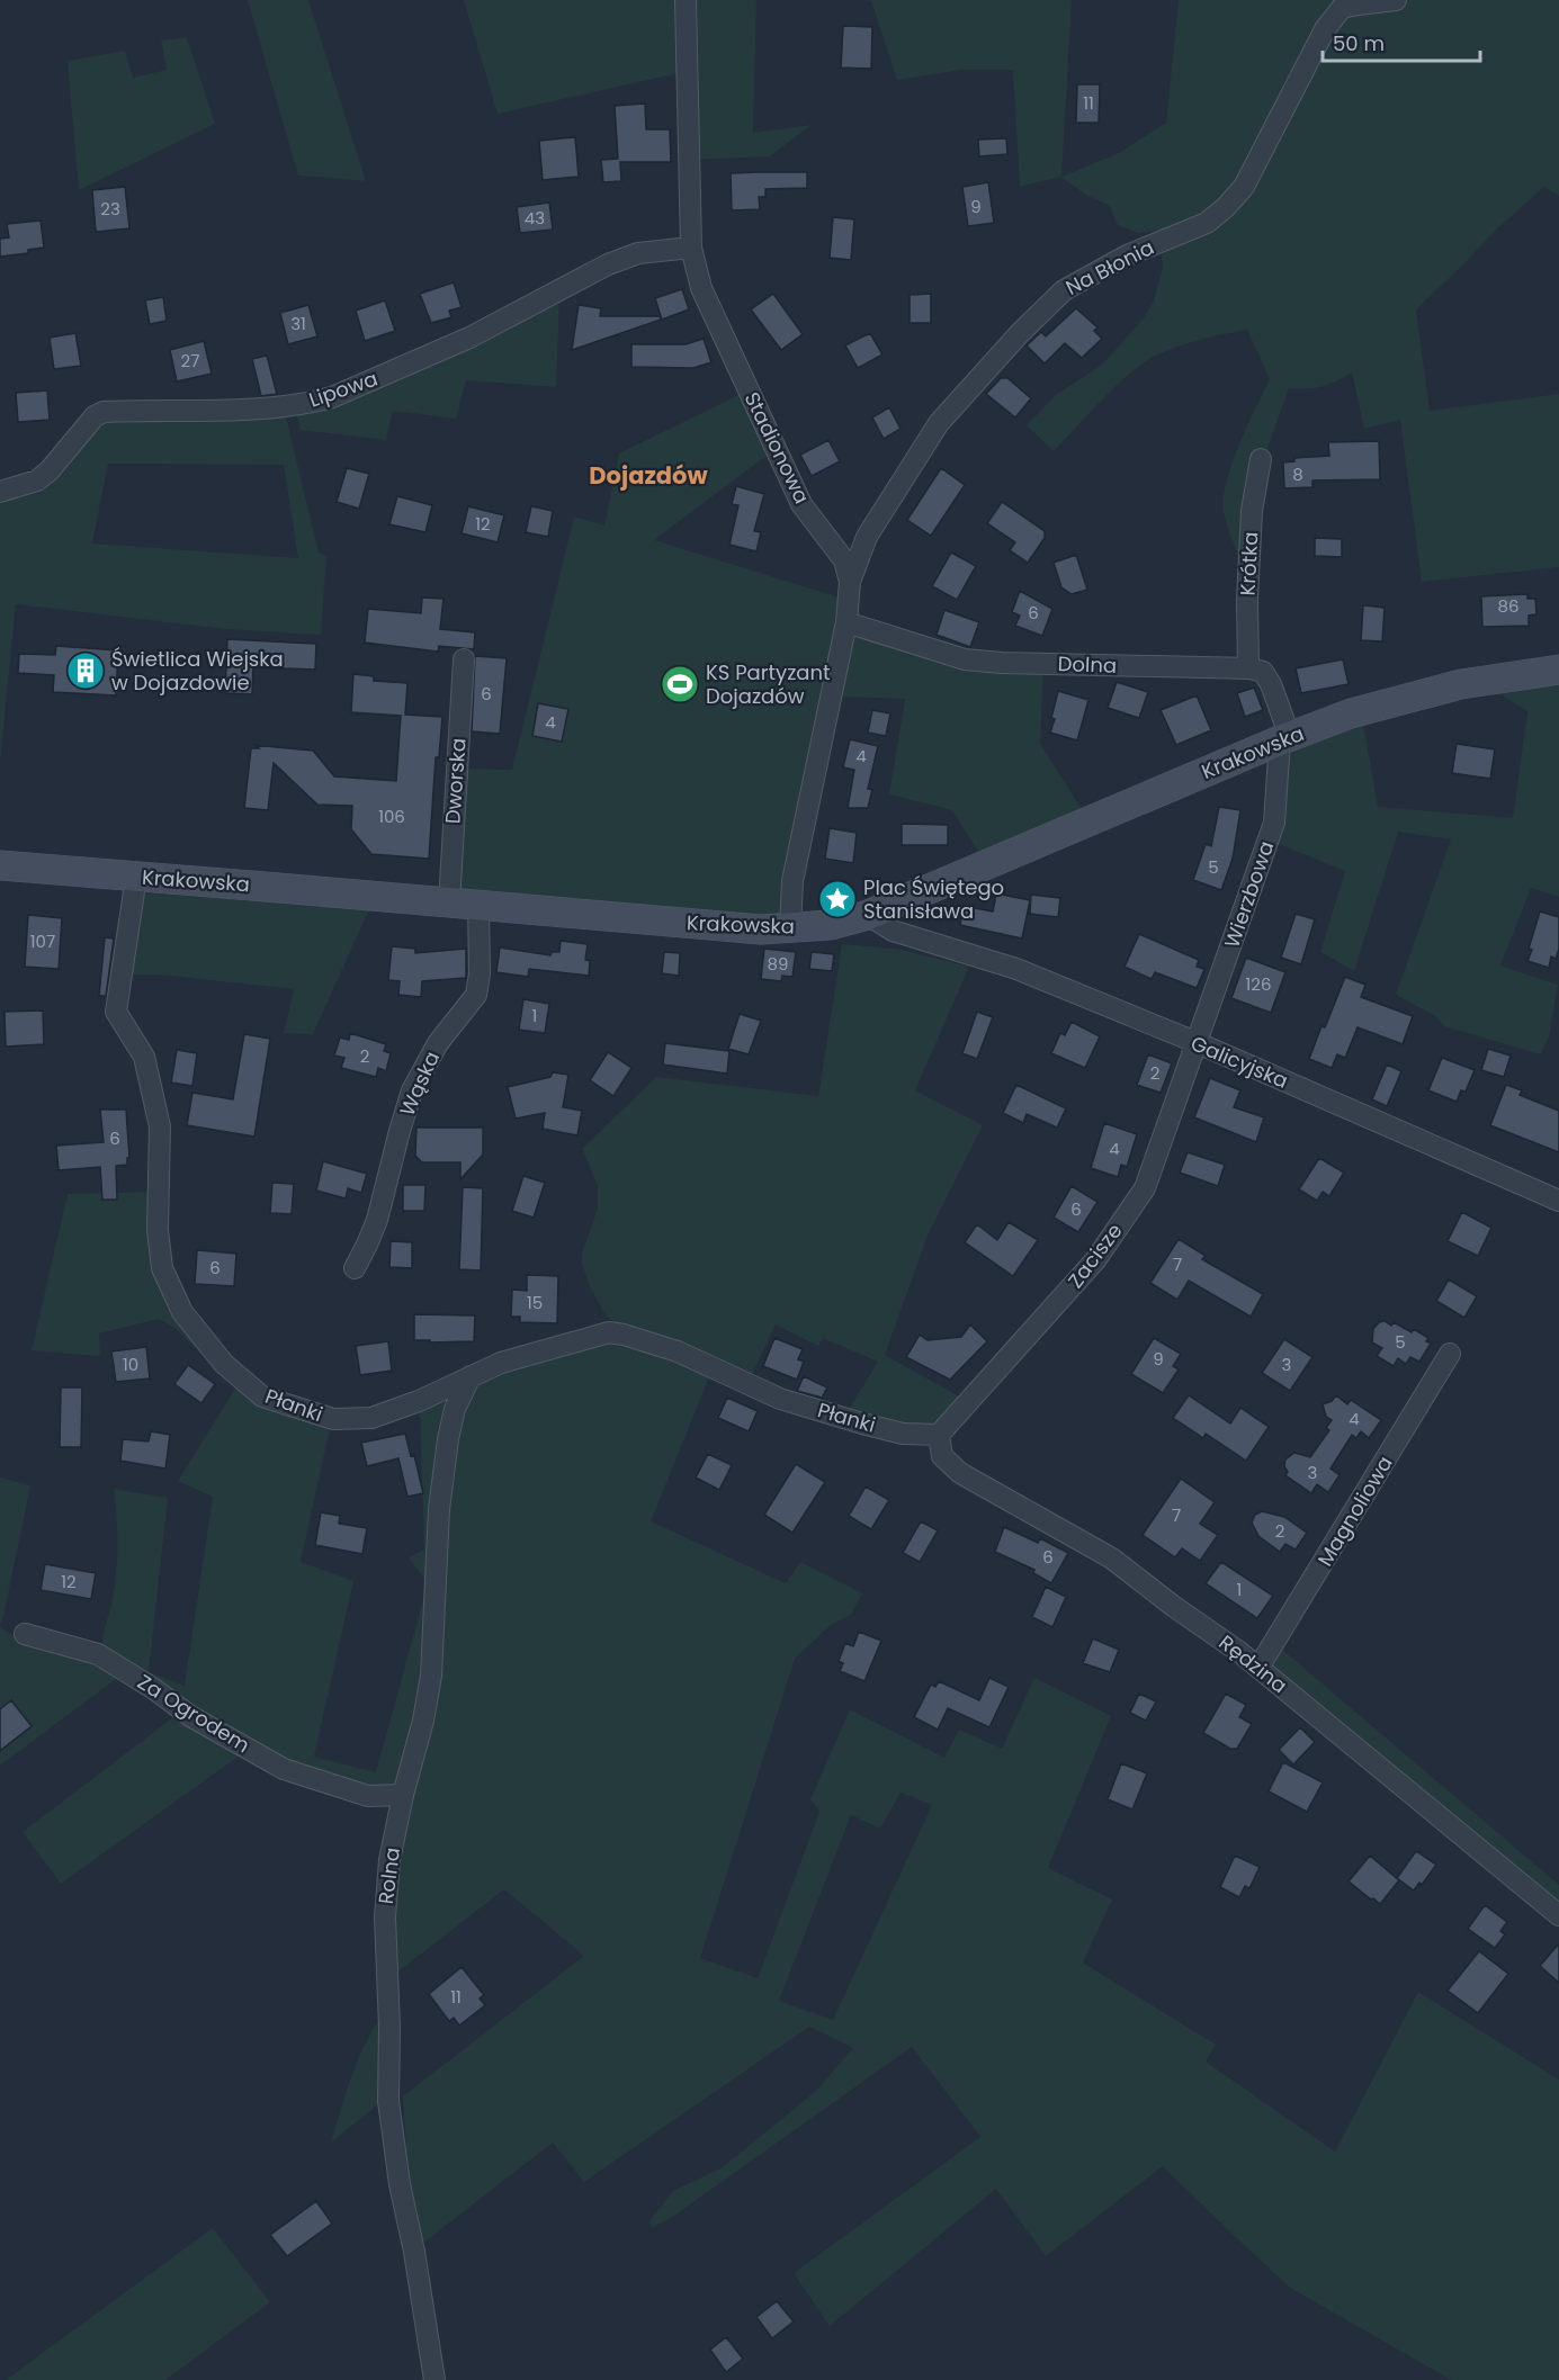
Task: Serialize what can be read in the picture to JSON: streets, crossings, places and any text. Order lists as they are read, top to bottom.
{
  "streets": {
    "street": [
      "Na Błonia",
      "Lipowa",
      "Stadionowa",
      "Krótka",
      "Dolna",
      "Krakowska",
      "Dworska",
      "Wierzbowa",
      "Galicyjska",
      "Wąska",
      "Zacisze",
      "Płanki",
      "Magnoliowa",
      "Rędzina",
      "Za Ogrodem",
      "Rolna"
    ]
  },
  "crossings": [
    ["Na Błonia", "Stadionowa"],
    ["Lipowa", "Stadionowa"],
    ["Stadionowa", "Dolna"],
    ["Stadionowa", "Krakowska"],
    ["Krótka", "Dolna"],
    ["Krakowska", "Dworska"],
    ["Krakowska", "Wierzbowa"],
    ["Krakowska", "Galicyjska"],
    ["Krakowska", "Wąska"],
    ["Krakowska", "Płanki"],
    ["Wierzbowa", "Galicyjska"],
    ["Wierzbowa", "Zacisze"],
    ["Galicyjska", "Zacisze"],
    ["Zacisze", "Płanki"],
    ["Zacisze", "Rędzina"],
    ["Płanki", "Rędzina"],
    ["Płanki", "Rolna"],
    ["Magnoliowa", "Rędzina"],
    ["Za Ogrodem", "Rolna"]
  ],
  "districts": ["Dojazdów"],
  "places": {
    "building": ["Świetlica Wiejska w Dojazdowie"],
    "sports": ["KS Partyzant Dojazdów"],
    "place": ["Plac Świętego Stanisława"]
  },
  "house_numbers": [
    "11",
    "9",
    "23",
    "43",
    "31",
    "27",
    "8",
    "12",
    "86",
    "6",
    "6",
    "4",
    "4",
    "106",
    "5",
    "107",
    "89",
    "126",
    "1",
    "2",
    "2",
    "6",
    "4",
    "6",
    "7",
    "6",
    "15",
    "5",
    "9",
    "10",
    "3",
    "4",
    "3",
    "7",
    "2",
    "6",
    "12",
    "1",
    "11"
  ],
  "scale_bar": "50 m"
}
